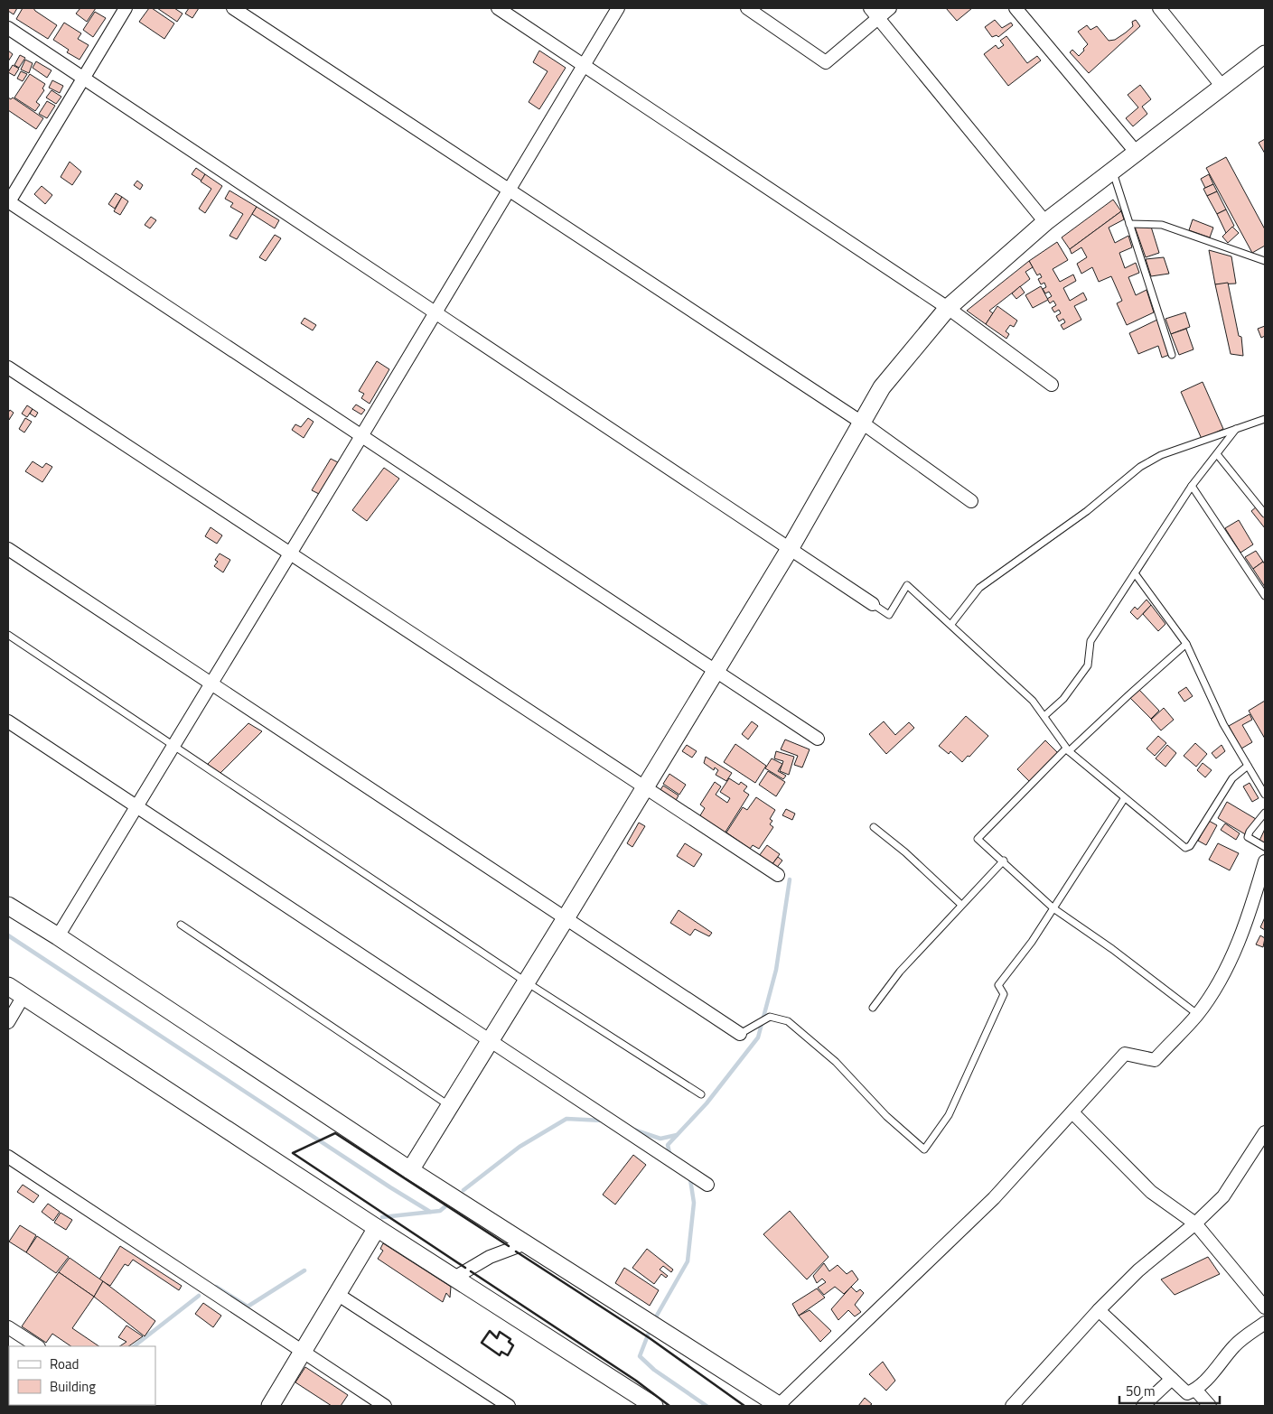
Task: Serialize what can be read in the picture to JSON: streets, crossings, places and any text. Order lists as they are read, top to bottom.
{
  "legend": ["Road", "Building"],
  "scale_bar": "50 m"
}
